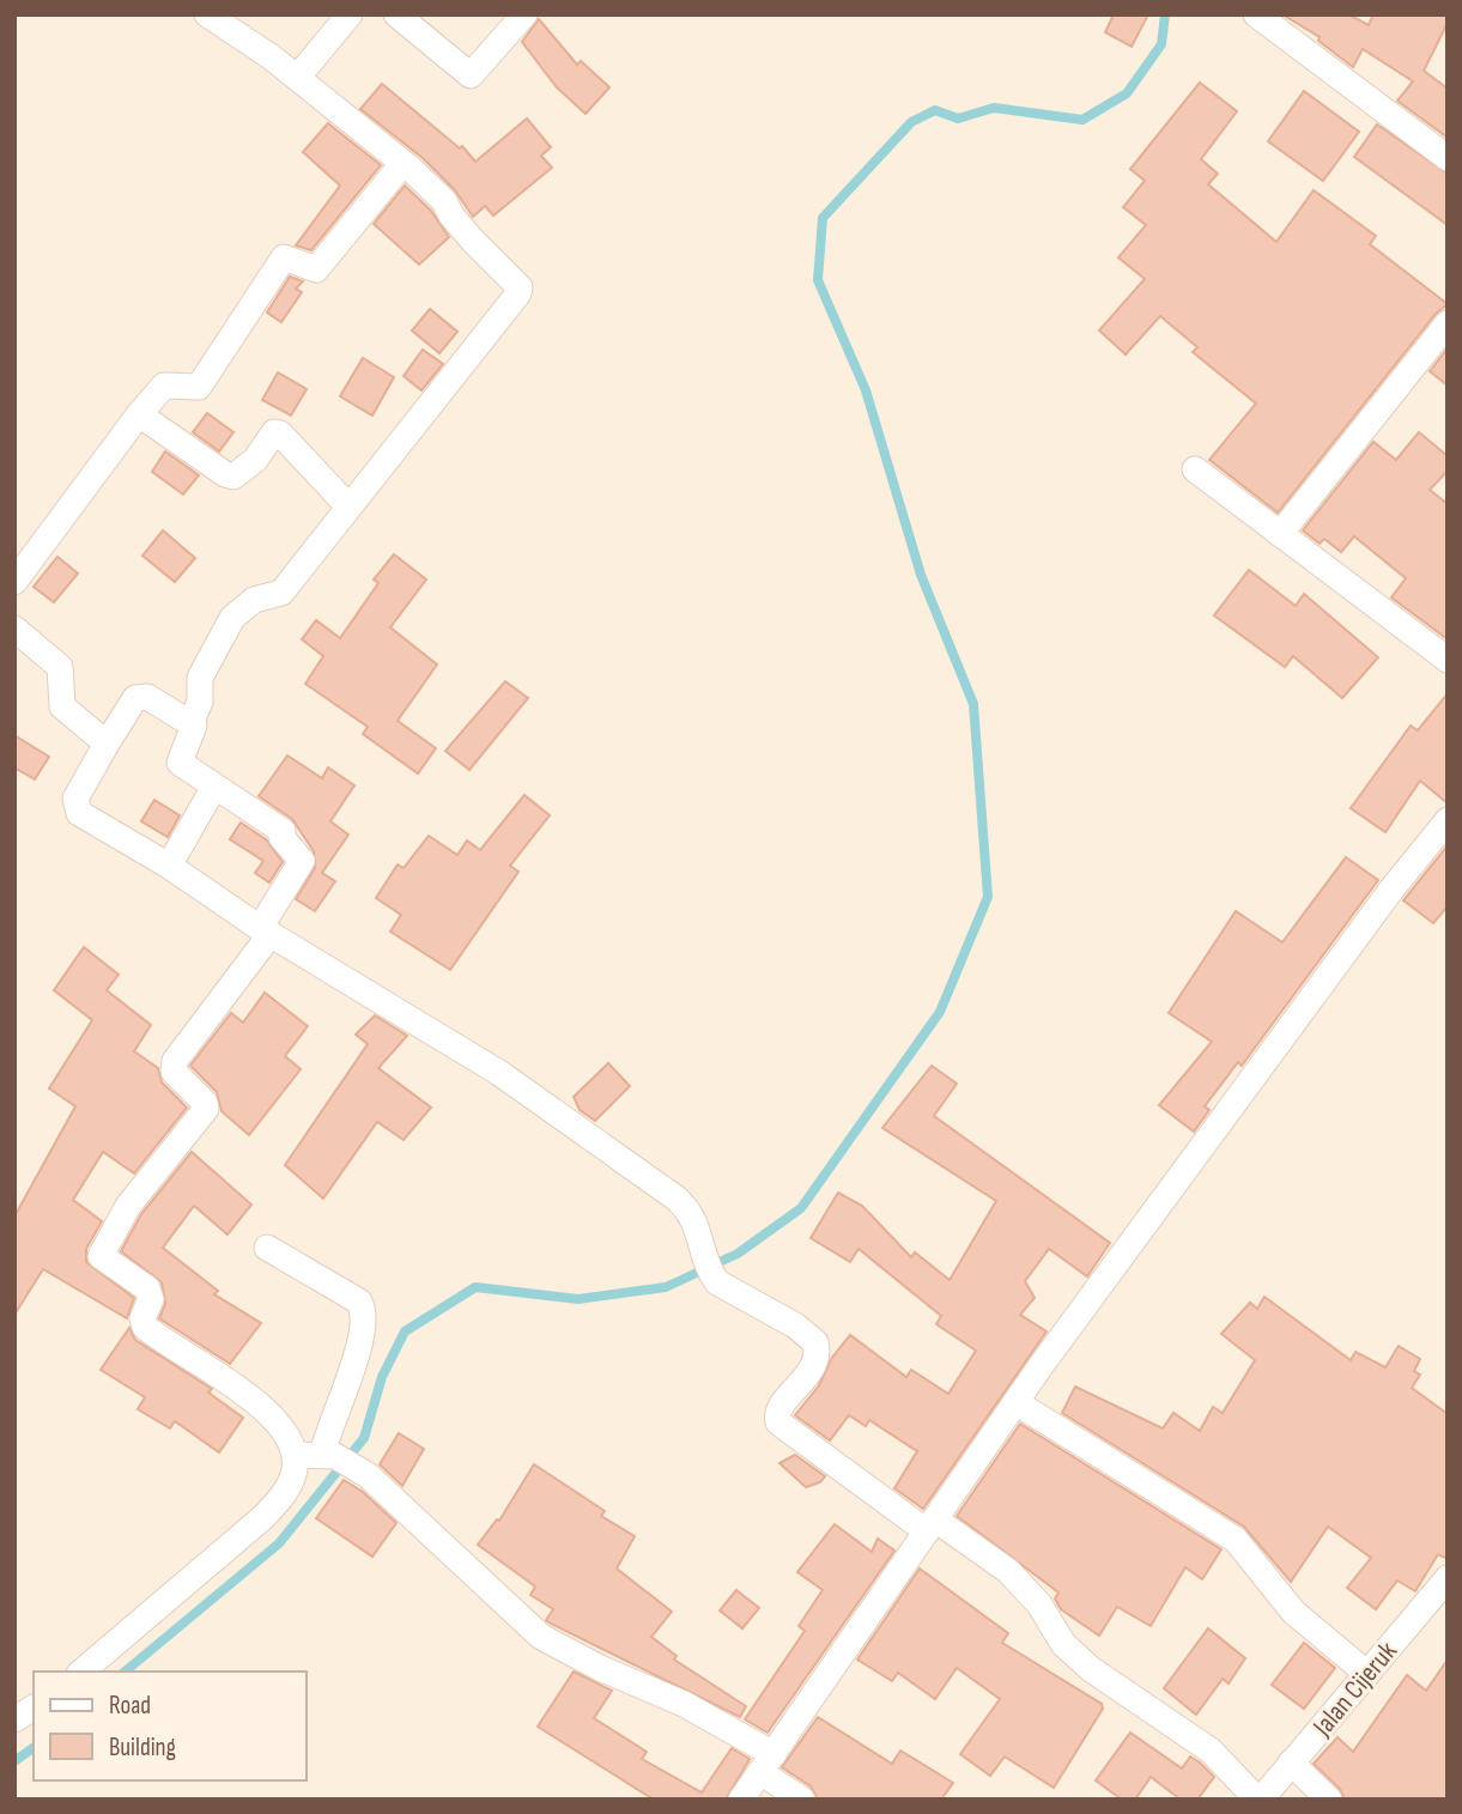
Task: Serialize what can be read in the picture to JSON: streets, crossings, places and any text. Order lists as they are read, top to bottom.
{
  "streets": {
    "street": ["Jalan Cijeruk"]
  },
  "legend": ["Road", "Building"]
}
